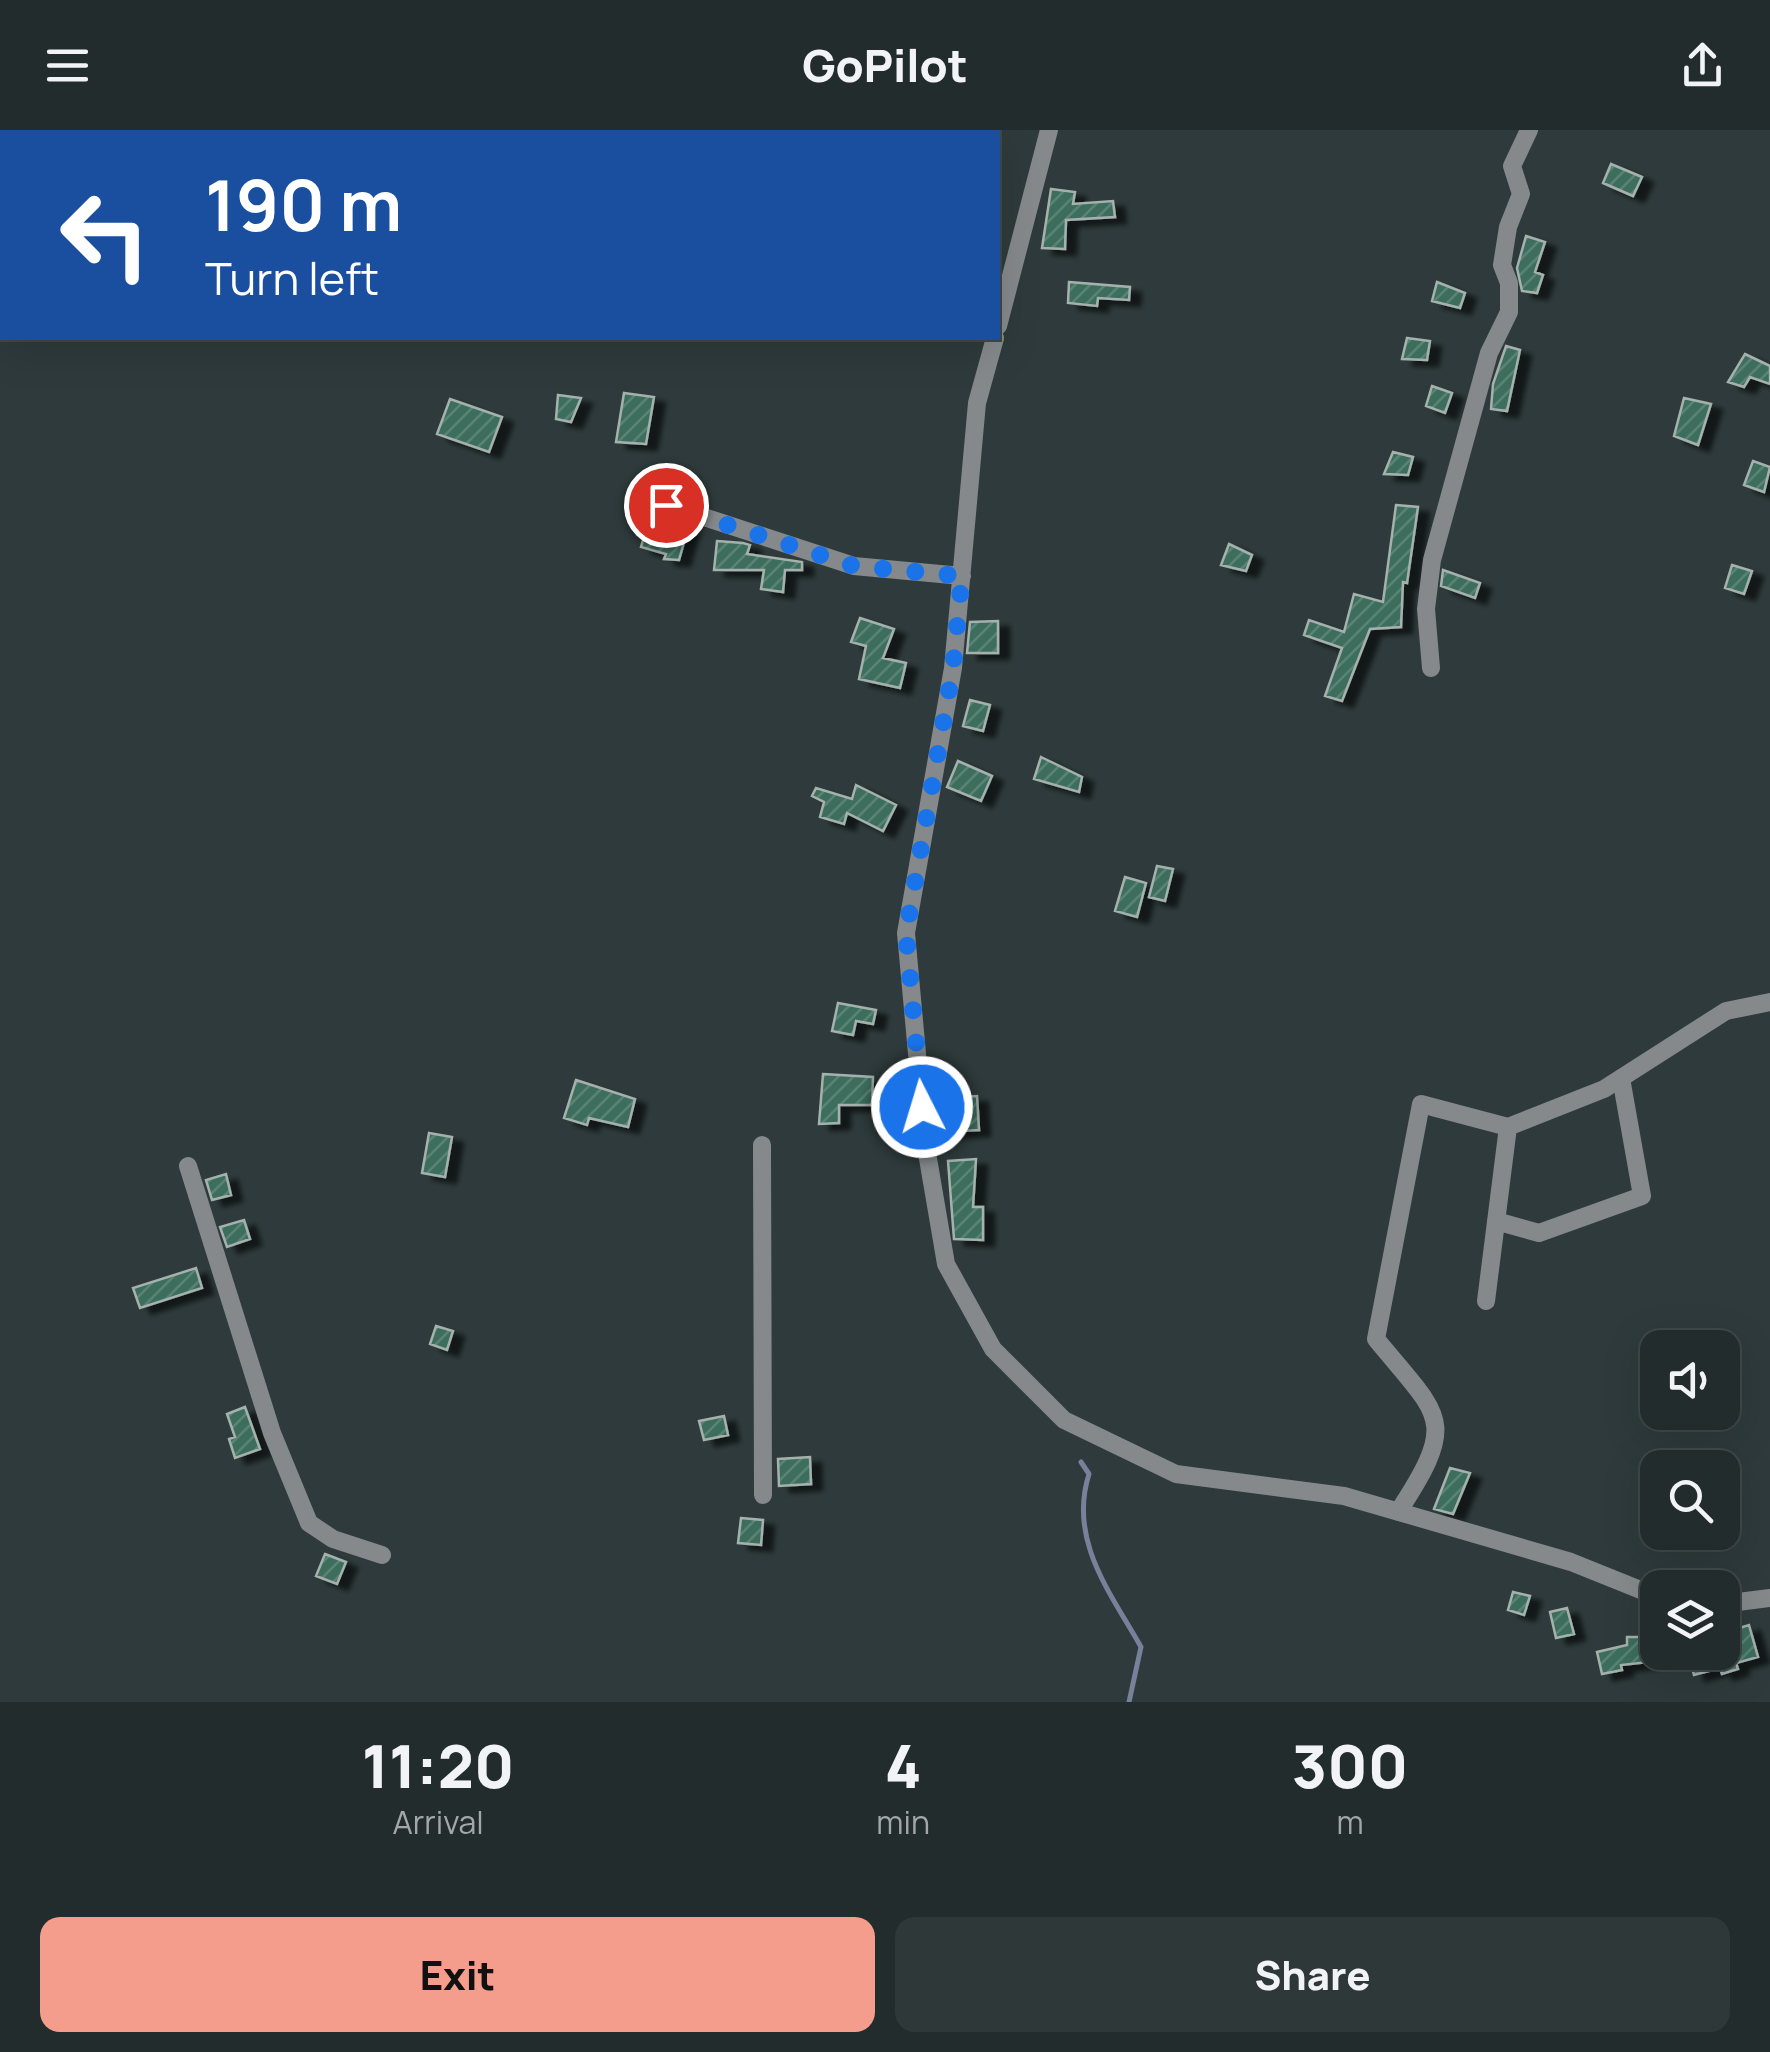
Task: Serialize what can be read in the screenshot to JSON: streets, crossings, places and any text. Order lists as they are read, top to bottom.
{
  "page": {
    "header": "GoPilot",
    "turn": ["190 m", "Turn left"],
    "eta": [
      "11:20",
      "Arrival",
      "4",
      "min",
      "300",
      "m"
    ],
    "buttons": ["Exit", "Share"]
  }
}
